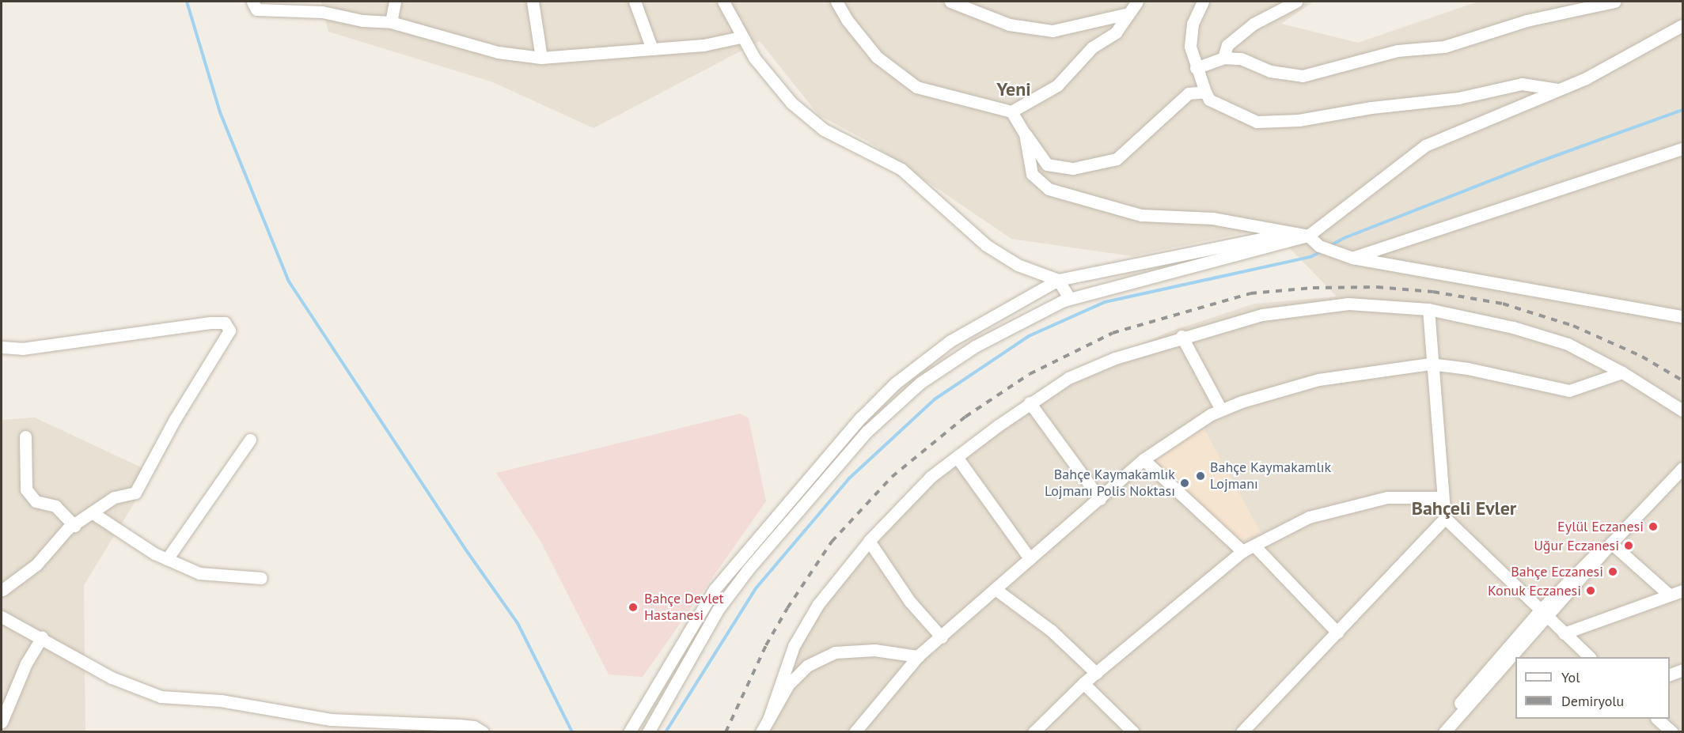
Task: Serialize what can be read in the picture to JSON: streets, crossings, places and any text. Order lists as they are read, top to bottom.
{
  "districts": ["Yeni", "Bahçeli Evler"],
  "places": [
    "Bahçe Kaymakamlık Lojmanı",
    "Bahçe Kaymakamlık Lojmanı Polis Noktası",
    "Eylül Eczanesi",
    "Uğur Eczanesi",
    "Bahçe Eczanesi",
    "Konuk Eczanesi",
    "Bahçe Devlet Hastanesi"
  ],
  "legend": ["Yol", "Demiryolu"]
}
